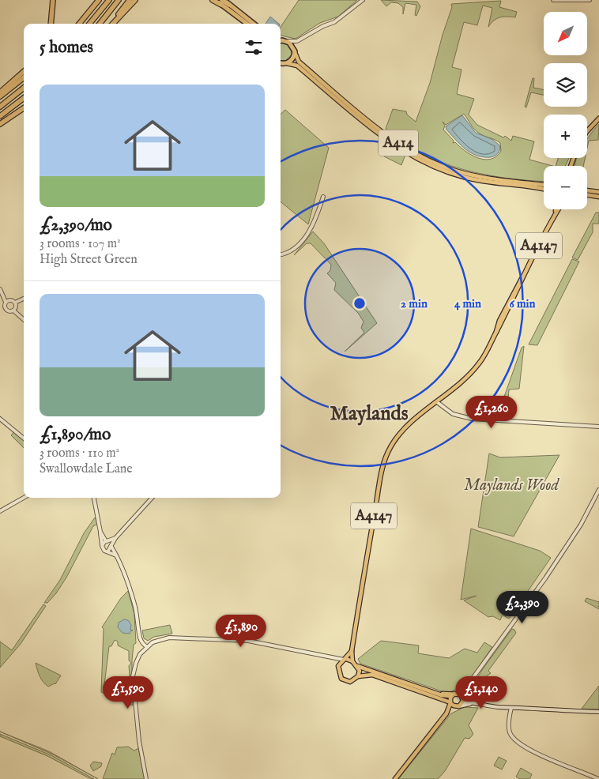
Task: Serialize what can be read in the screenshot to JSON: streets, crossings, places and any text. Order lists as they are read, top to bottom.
{
  "streets": {
    "main road": ["A414", "A4147"]
  },
  "districts": ["Maylands"],
  "parks": ["Maylands Wood"],
  "north": "bottom left",
  "page": {
    "map_buttons": ["+", "−"],
    "heading": "5 homes",
    "list": [
      {
        "name": "£2,390/mo",
        "note": "3 rooms · 107 m² · High Street Green"
      },
      {
        "name": "£1,890/mo",
        "note": "3 rooms · 110 m² · Swallowdale Lane"
      }
    ],
    "price": [
      "£1,260",
      "£2,390",
      "£1,890",
      "£1,590",
      "£1,140"
    ]
  },
  "rings": ["2 min", "4 min", "6 min"]
}
